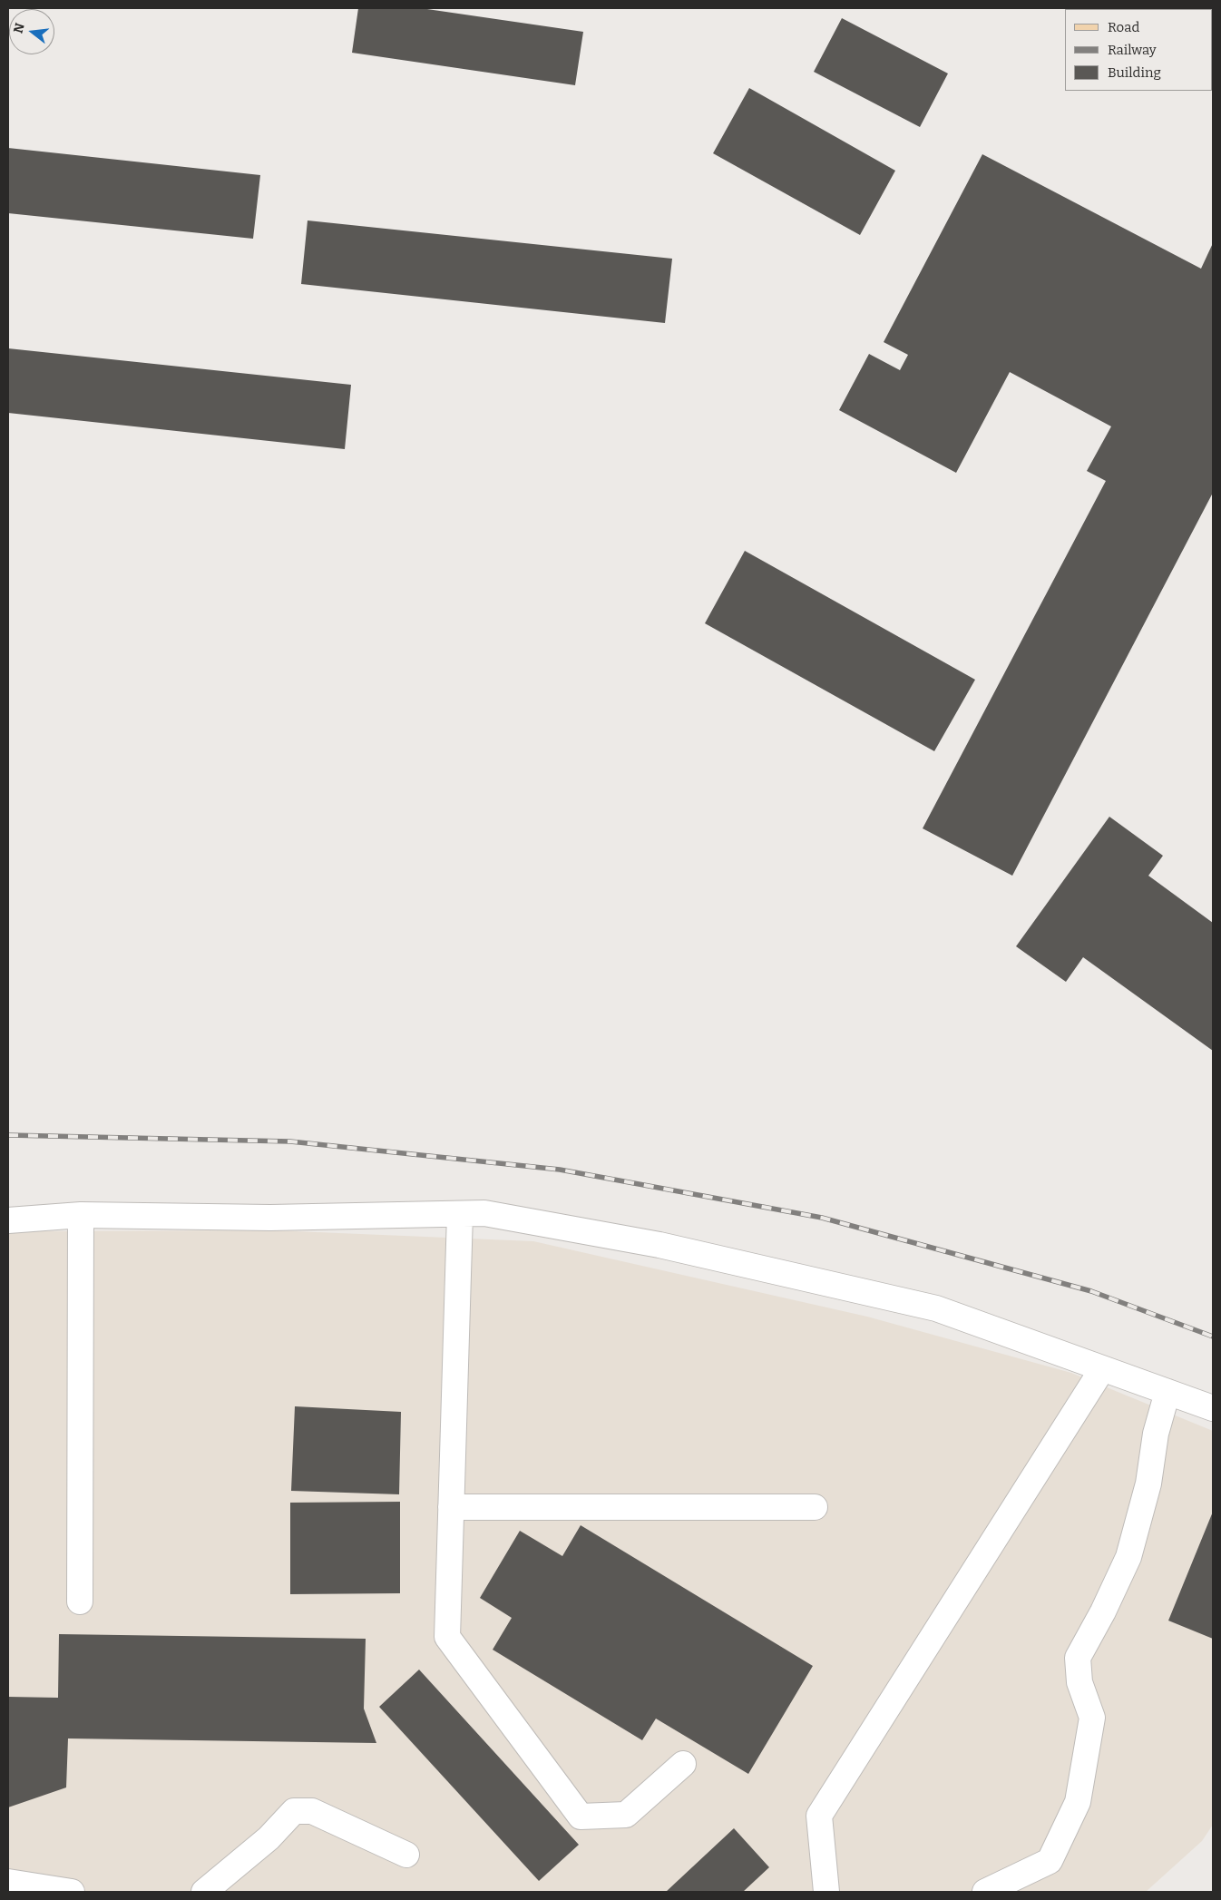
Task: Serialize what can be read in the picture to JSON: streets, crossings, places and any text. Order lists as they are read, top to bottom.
{
  "legend": ["Road", "Railway", "Building"],
  "north": "left"
}
